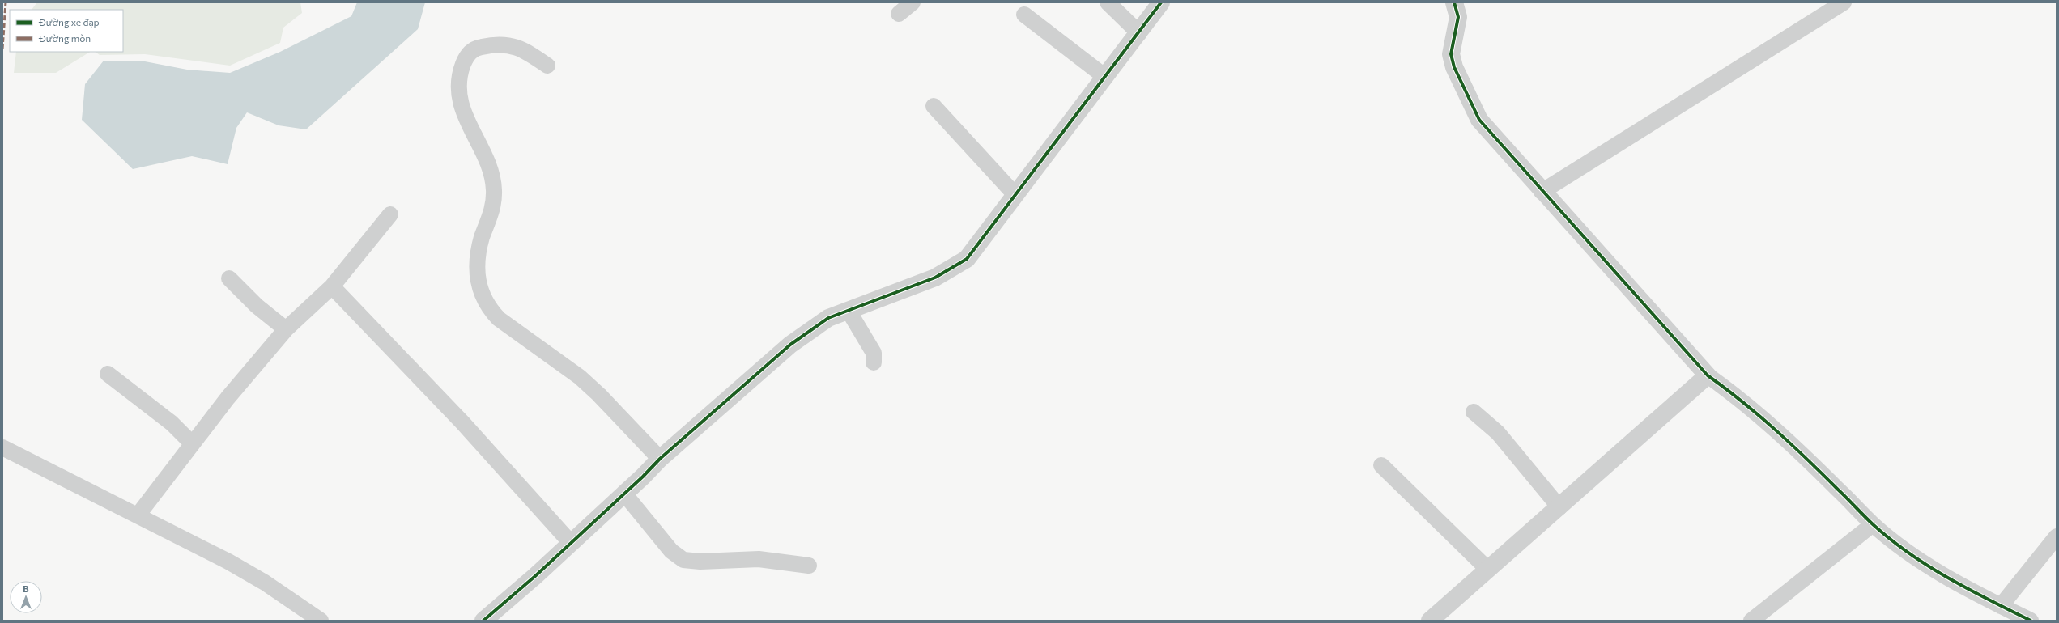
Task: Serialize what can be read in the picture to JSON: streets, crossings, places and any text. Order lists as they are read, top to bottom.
{
  "legend": ["Đường xe đạp", "Đường mòn"],
  "north": "top"
}
